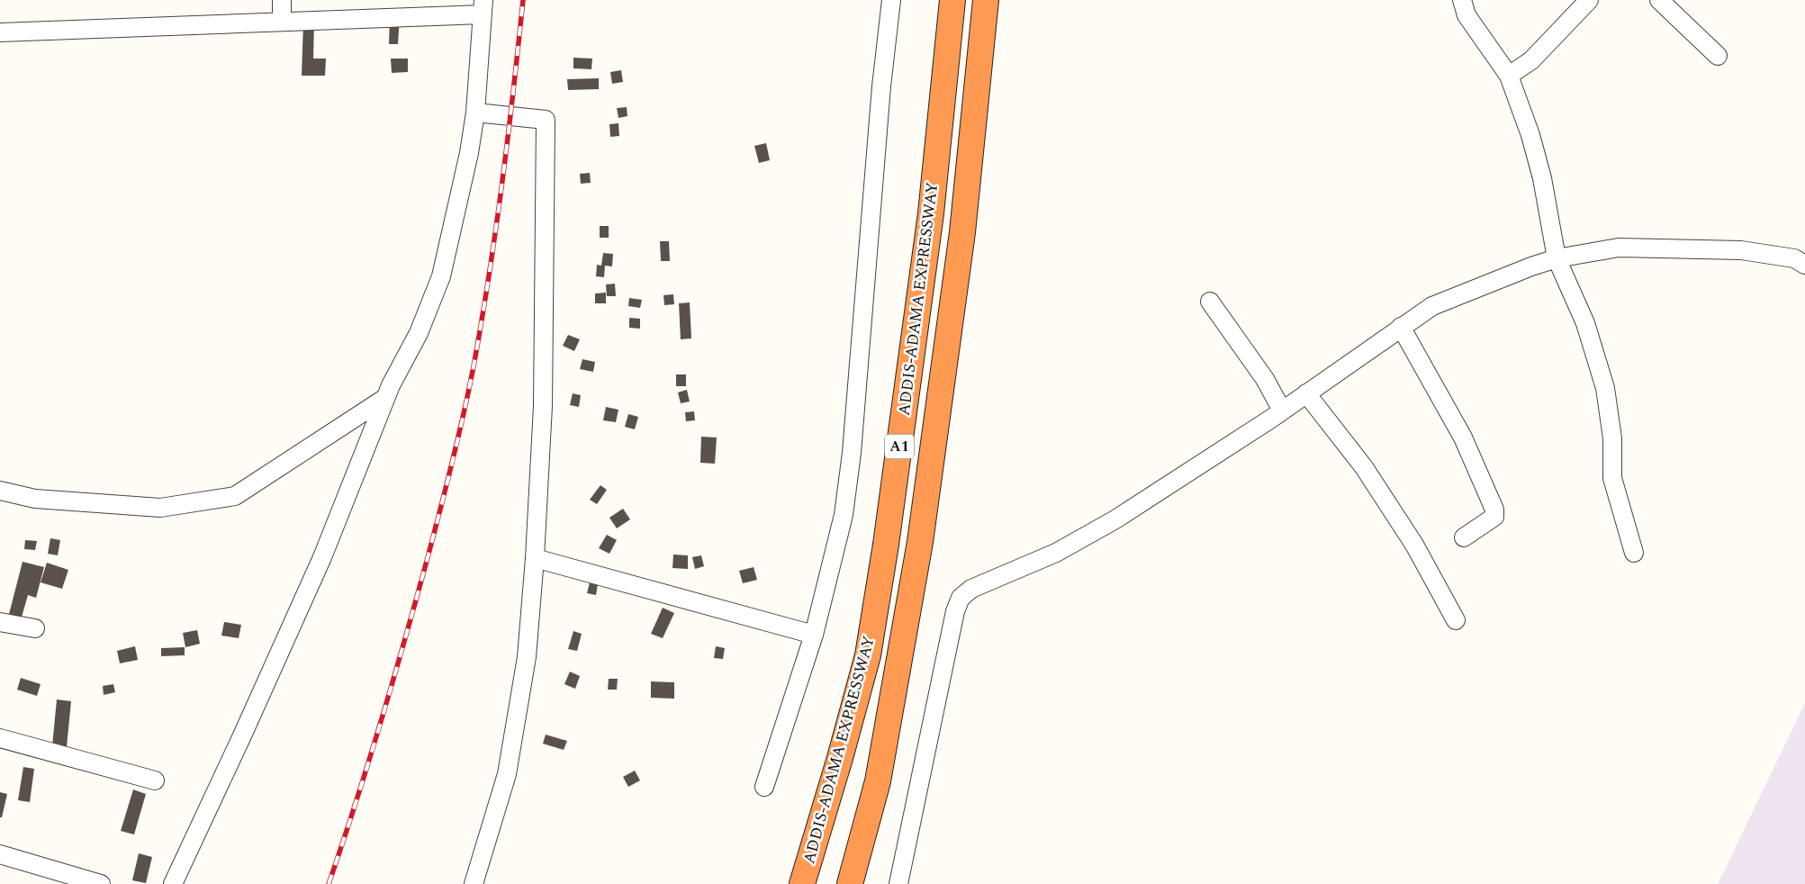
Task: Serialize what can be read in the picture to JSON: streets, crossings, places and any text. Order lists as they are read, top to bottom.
{
  "streets": {
    "highway": ["ADDIS-ADAMA EXPRESSWAY", "A1"]
  }
}
